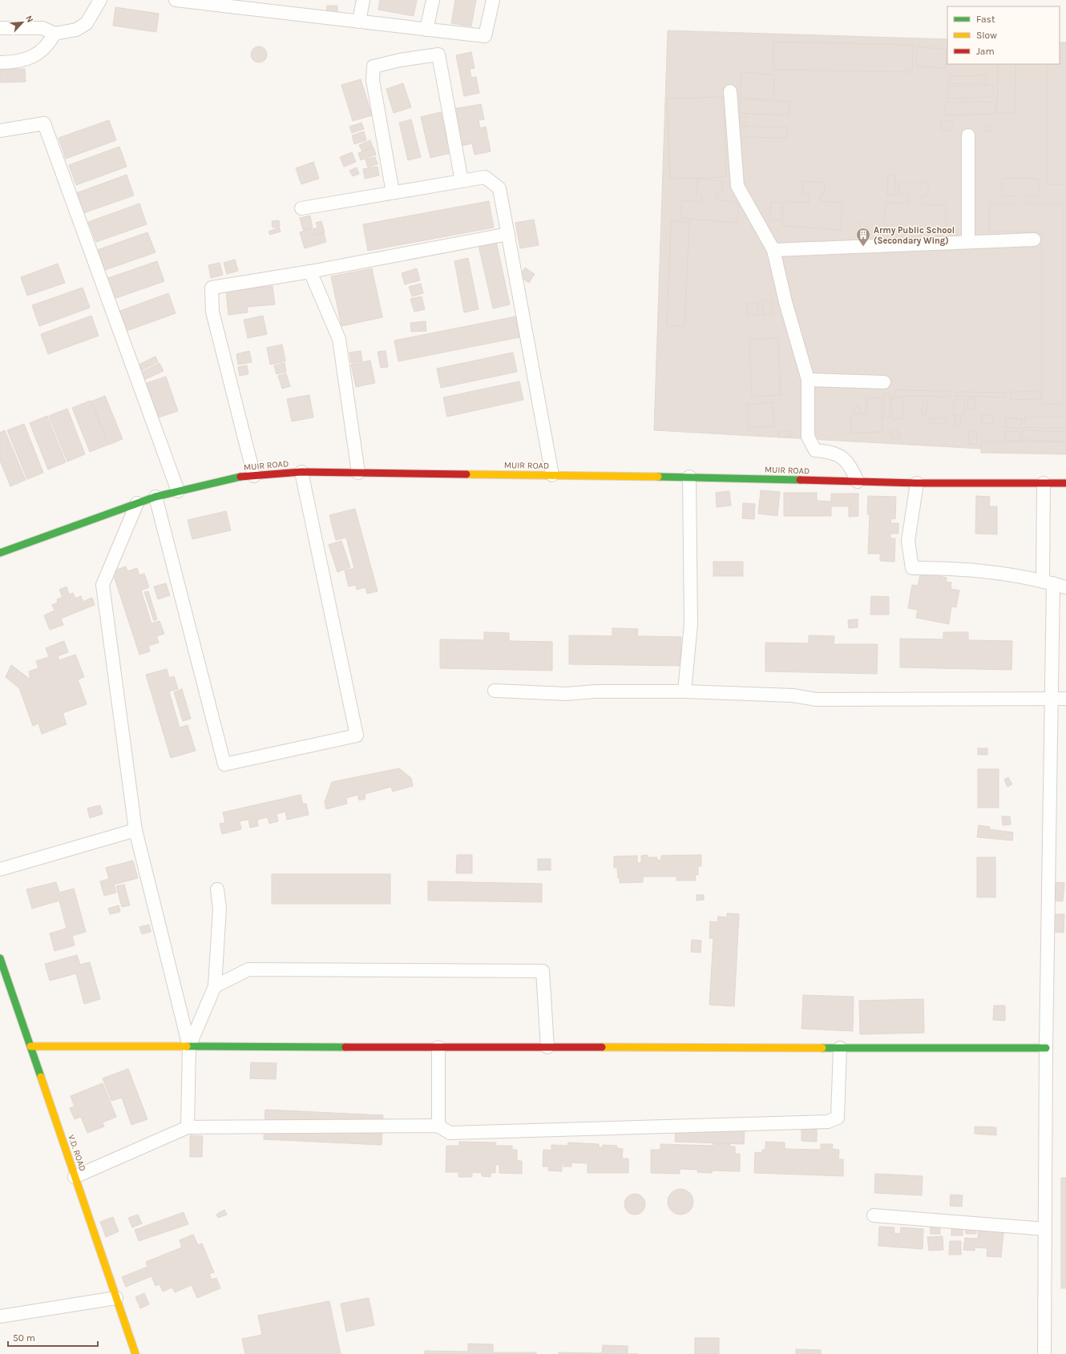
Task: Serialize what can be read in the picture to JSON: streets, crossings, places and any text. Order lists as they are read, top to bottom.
{
  "streets": {
    "street": ["MUIR ROAD", "V.D. ROAD"]
  },
  "places": {
    "building": ["Army Public School (Secondary Wing)"]
  },
  "legend": ["Fast", "Slow", "Jam"],
  "scale_bar": "50 m",
  "north": "top right"
}
